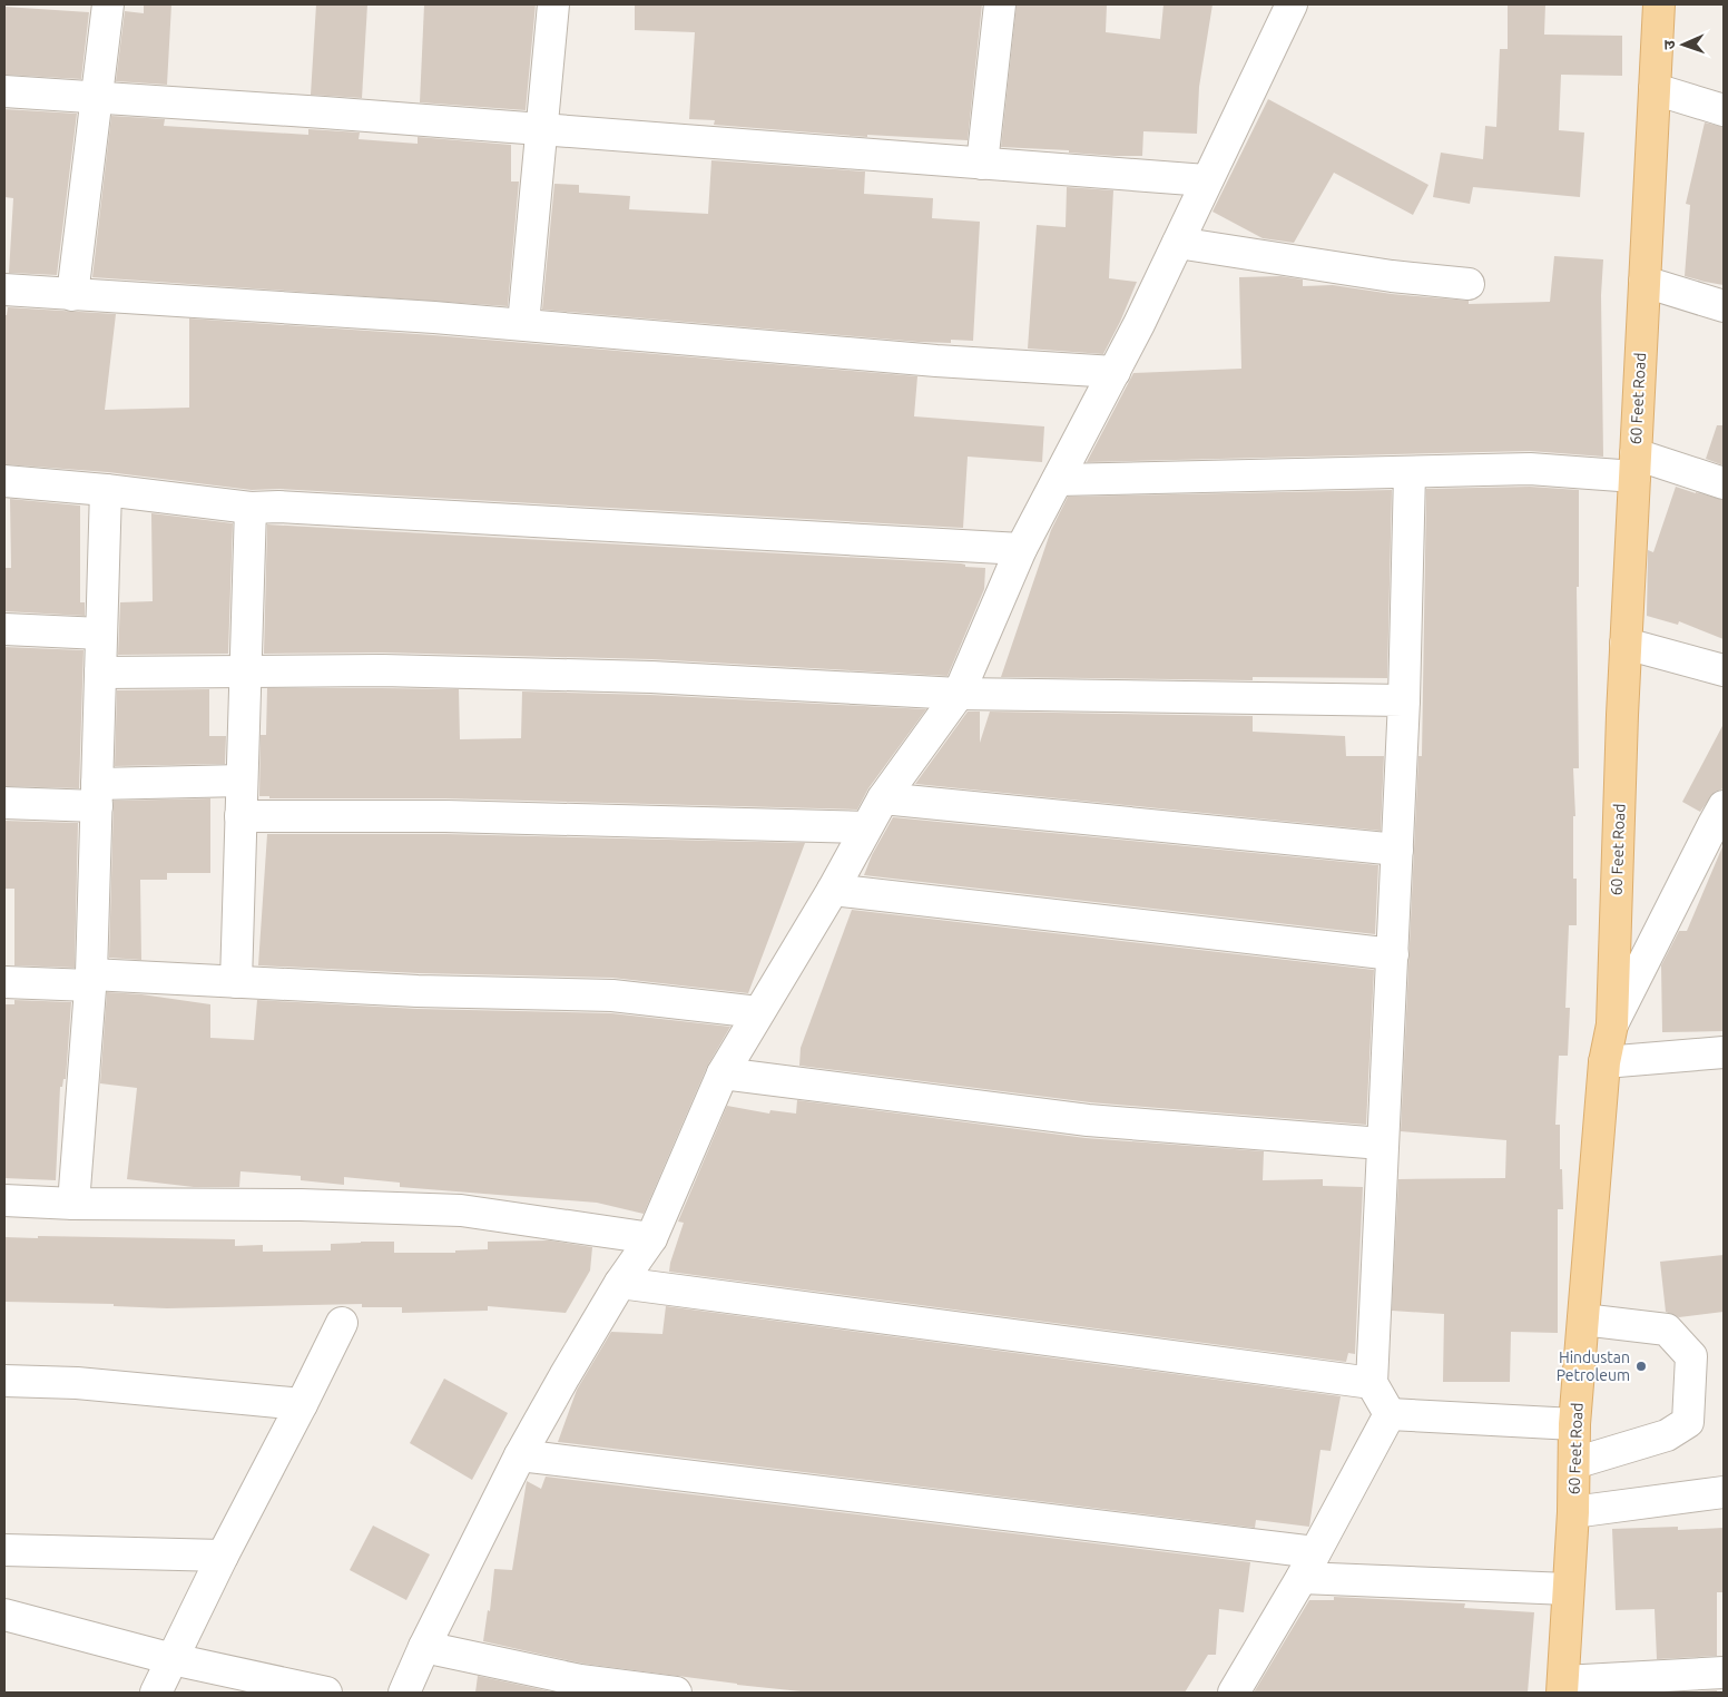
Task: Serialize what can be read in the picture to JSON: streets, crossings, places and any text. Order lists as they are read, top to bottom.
{
  "streets": {
    "main road": ["60 Feet Road"]
  },
  "places": ["Hindustan Petroleum"],
  "north": "left"
}
